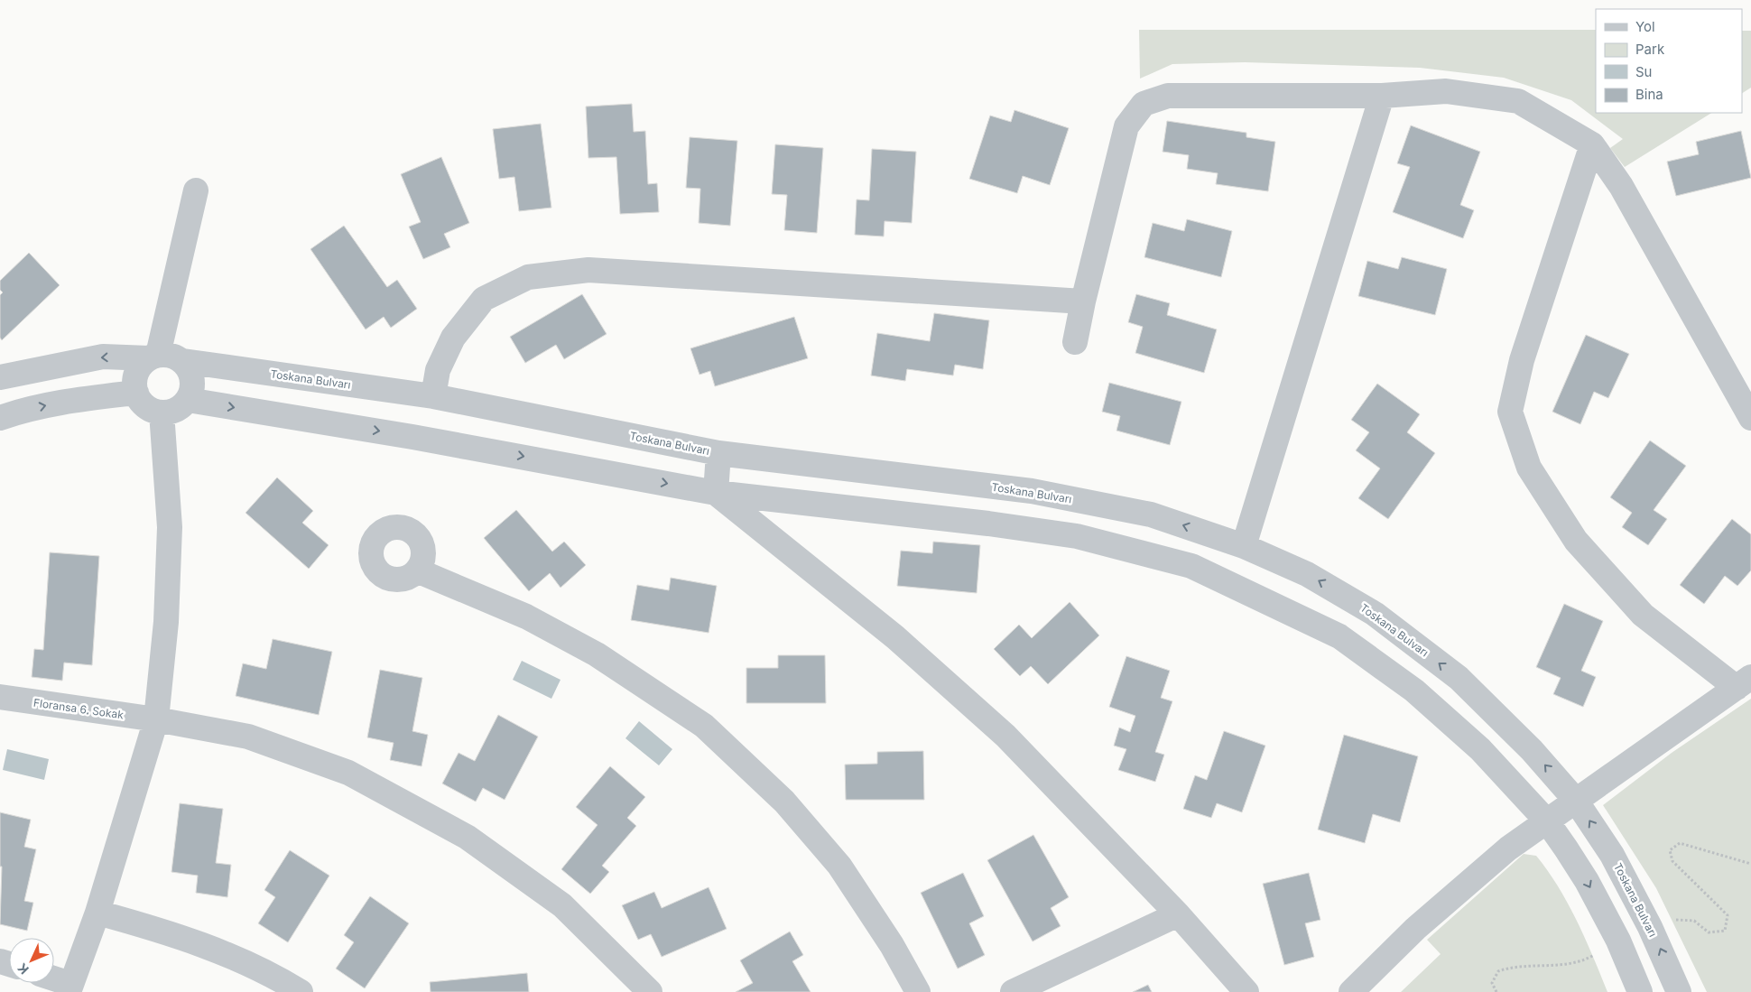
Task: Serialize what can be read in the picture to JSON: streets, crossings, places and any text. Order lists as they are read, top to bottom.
{
  "streets": {
    "street": ["Toskana Bulvarı", "Floransa 6. Sokak"]
  },
  "legend": [
    "Yol",
    "Park",
    "Su",
    "Bina"
  ],
  "north": "bottom left"
}
